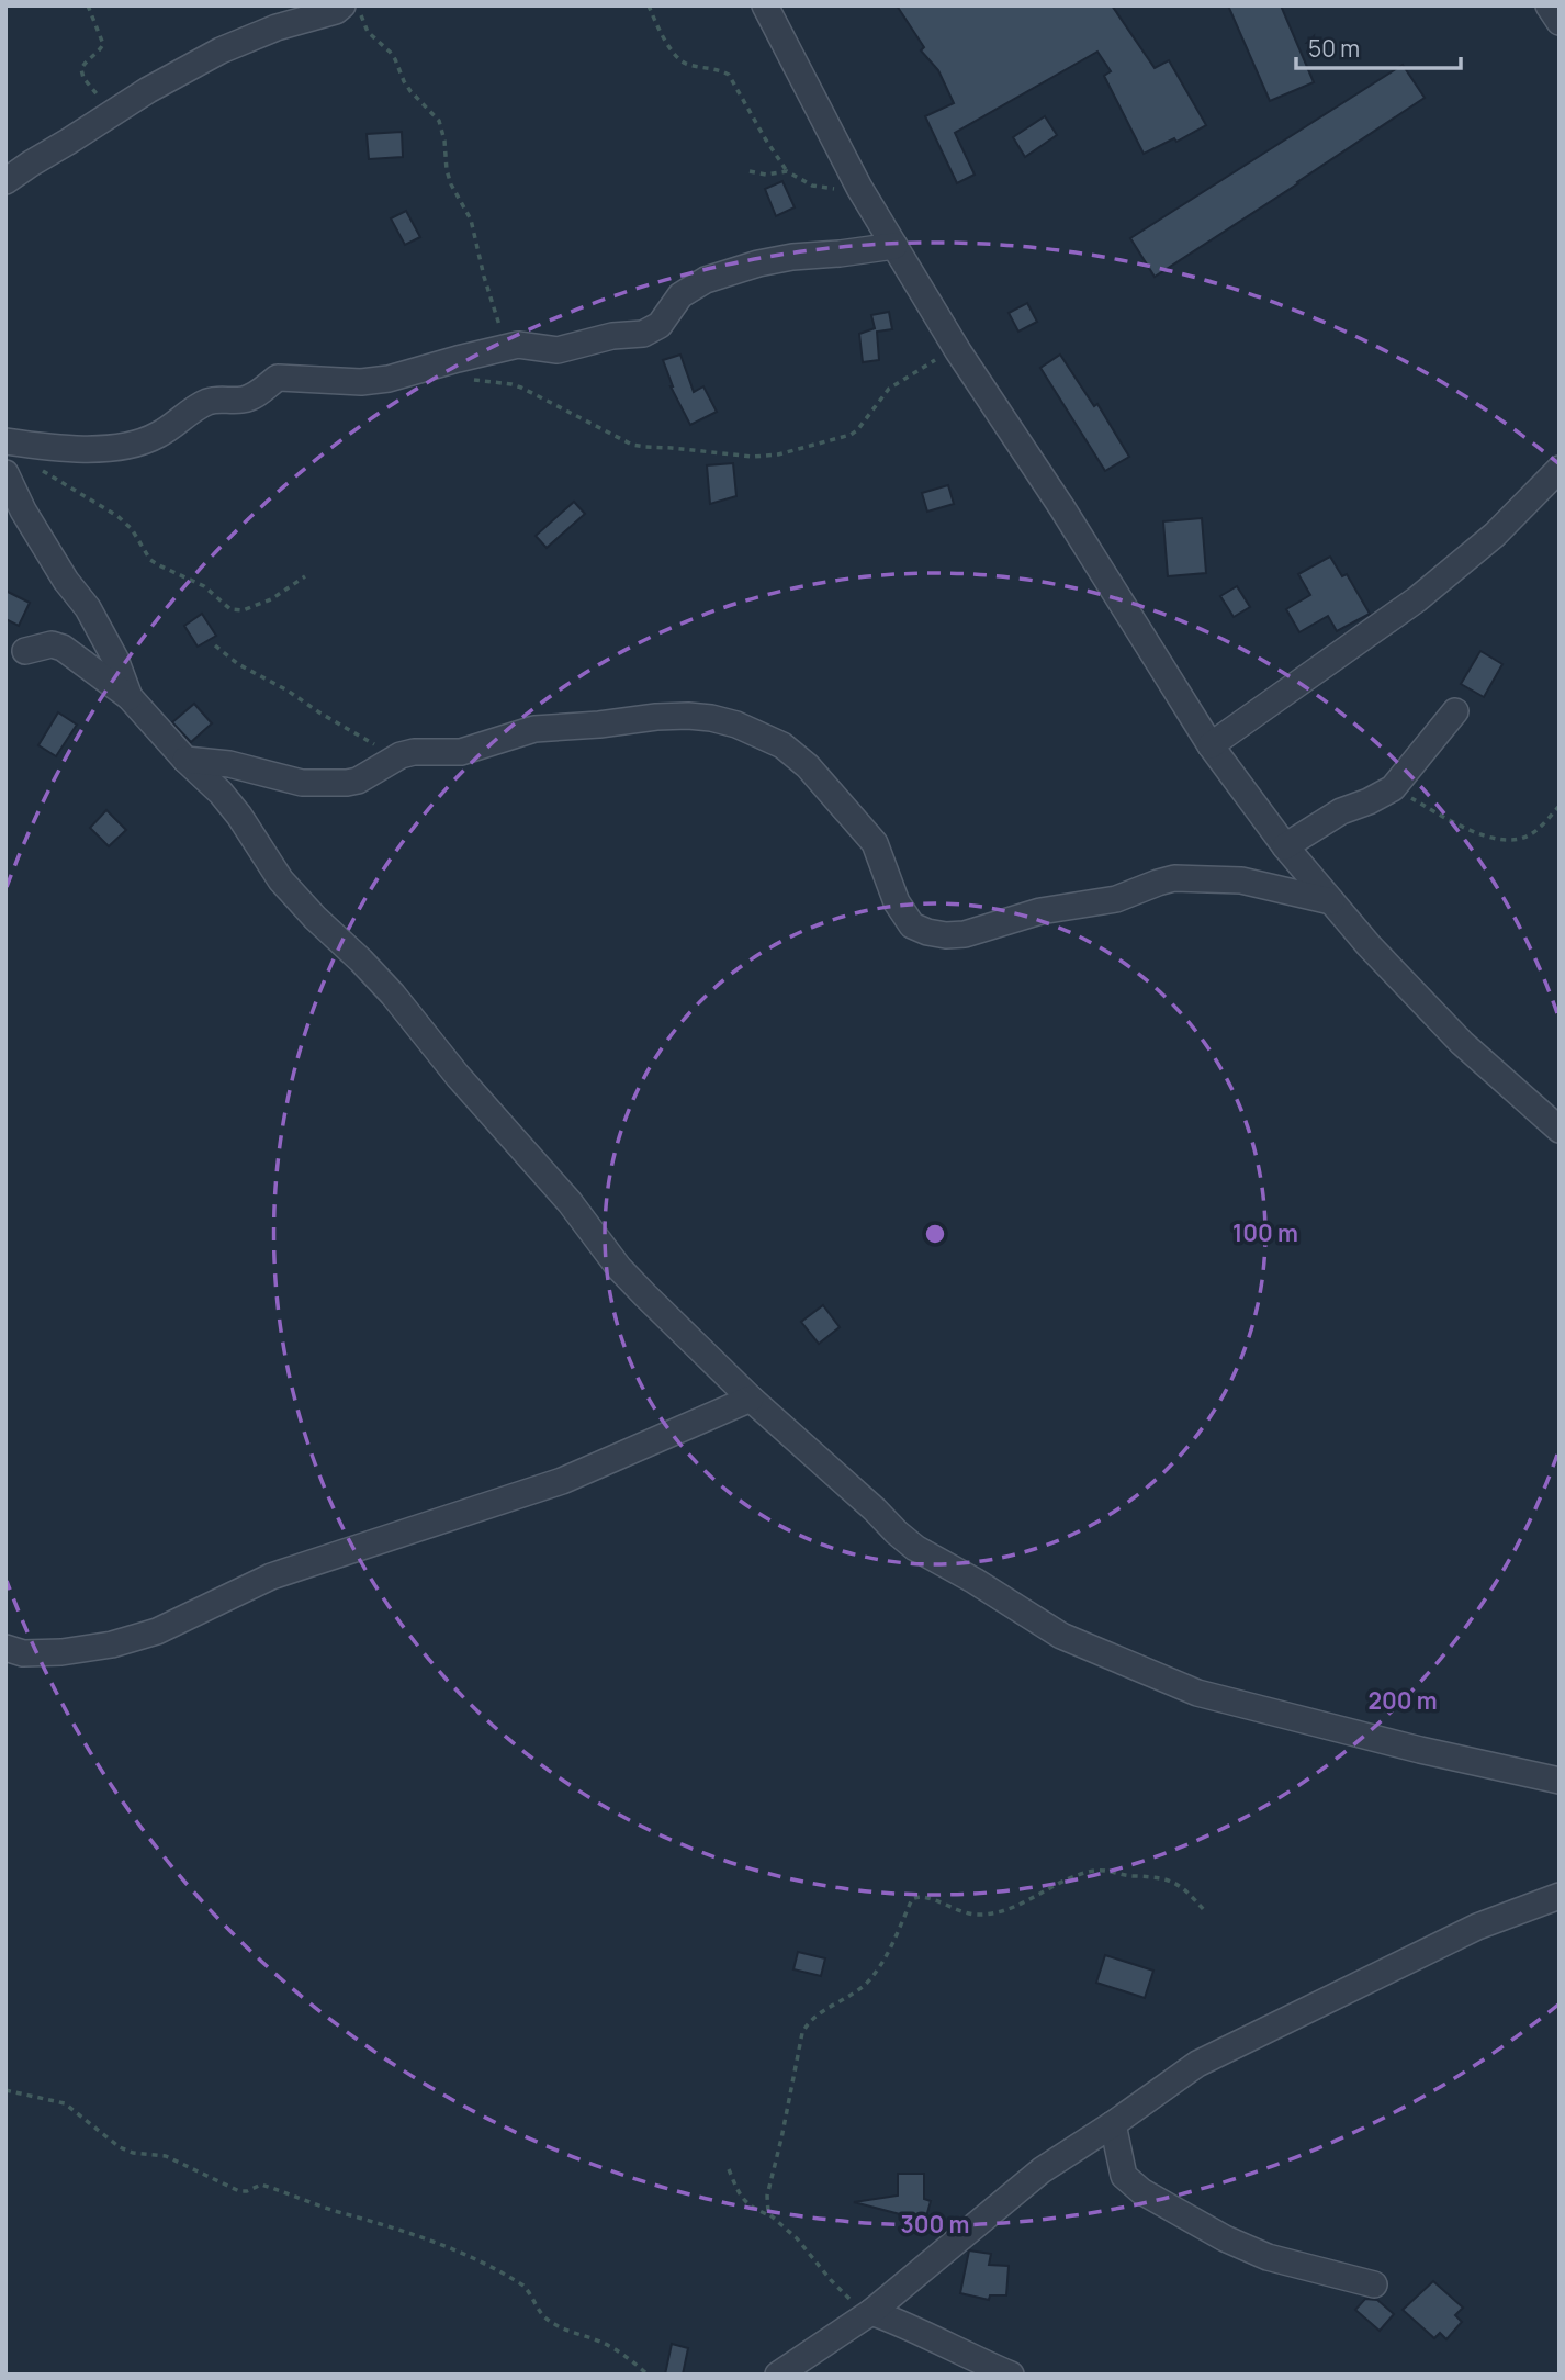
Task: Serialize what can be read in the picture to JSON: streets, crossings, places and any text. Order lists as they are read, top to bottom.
{
  "scale_bar": "50 m",
  "rings": ["100 m", "200 m", "300 m"]
}
